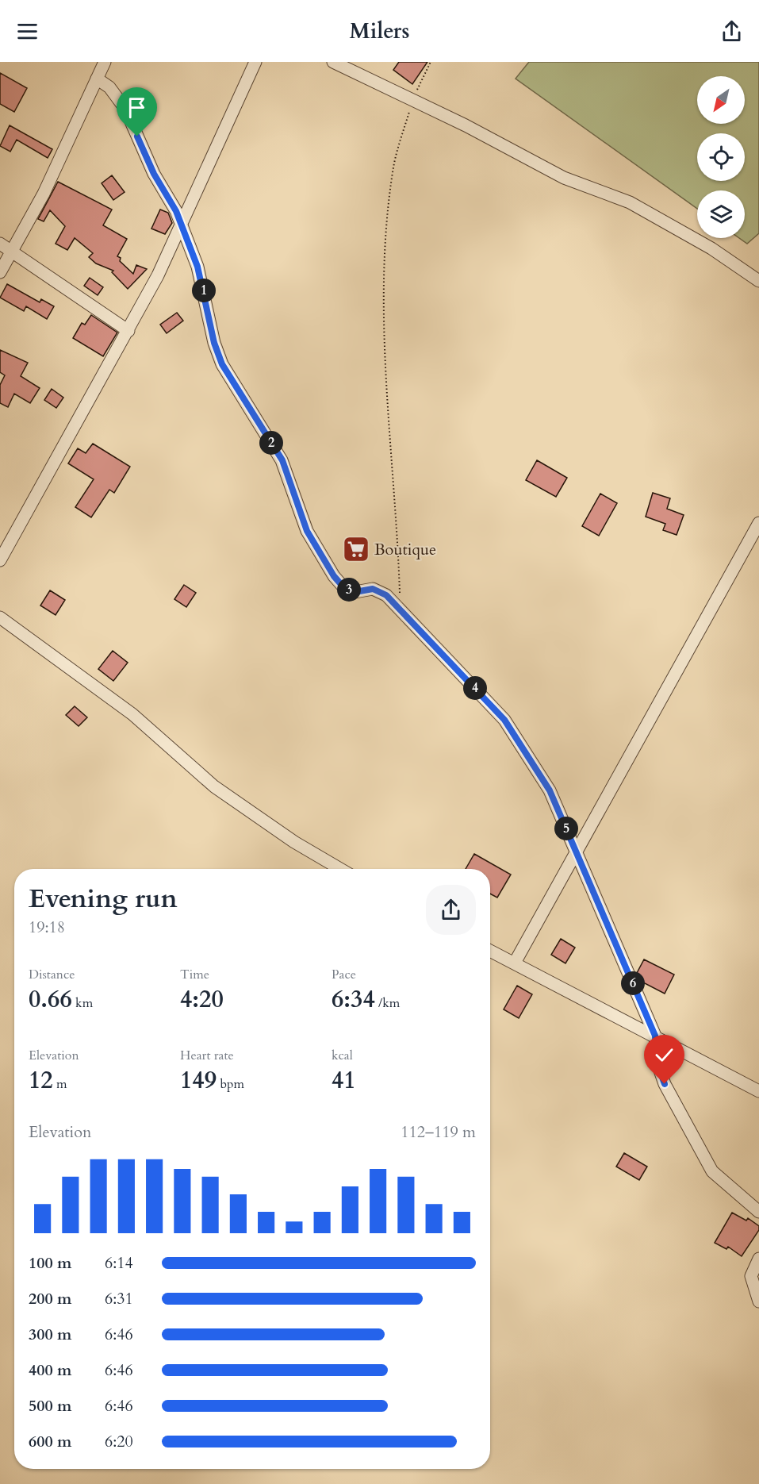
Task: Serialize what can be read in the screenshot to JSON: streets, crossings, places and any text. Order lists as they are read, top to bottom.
{
  "places": {
    "supermarket": ["Boutique"]
  },
  "north": "bottom left",
  "page": {
    "header": "Milers",
    "pins": [
      "1",
      "2",
      "3",
      "4",
      "5",
      "6"
    ],
    "heading": ["Evening run", "19:18"],
    "stats": [
      ["Distance", "0.66 km"],
      ["Time", "4:20"],
      ["Pace", "6:34 /km"],
      ["Elevation", "12 m"],
      ["Heart rate", "149 bpm"],
      ["kcal", "41"]
    ],
    "chart": ["Elevation", "112–119 m"],
    "list": [
      {
        "name": "100 m",
        "note": "6:14"
      },
      {
        "name": "200 m",
        "note": "6:31"
      },
      {
        "name": "300 m",
        "note": "6:46"
      },
      {
        "name": "400 m",
        "note": "6:46"
      },
      {
        "name": "500 m",
        "note": "6:46"
      },
      {
        "name": "600 m",
        "note": "6:20"
      }
    ]
  }
}
